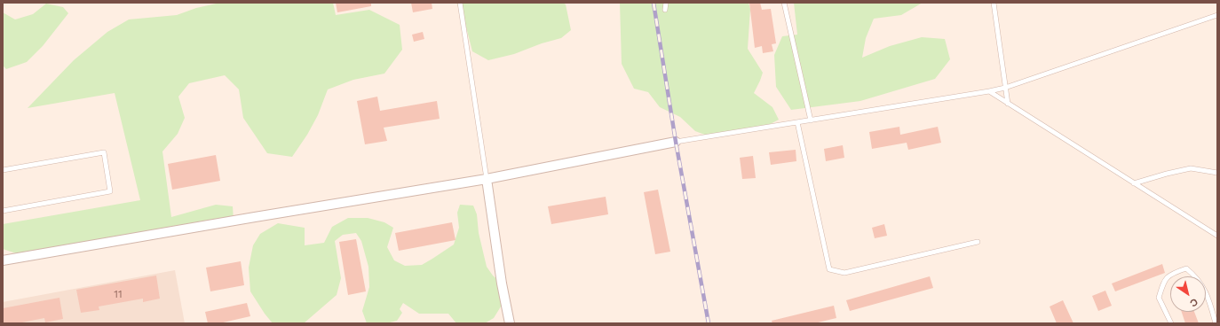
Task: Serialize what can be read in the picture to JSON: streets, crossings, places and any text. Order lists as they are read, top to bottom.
{
  "house_numbers": ["11"],
  "north": "bottom right"
}
